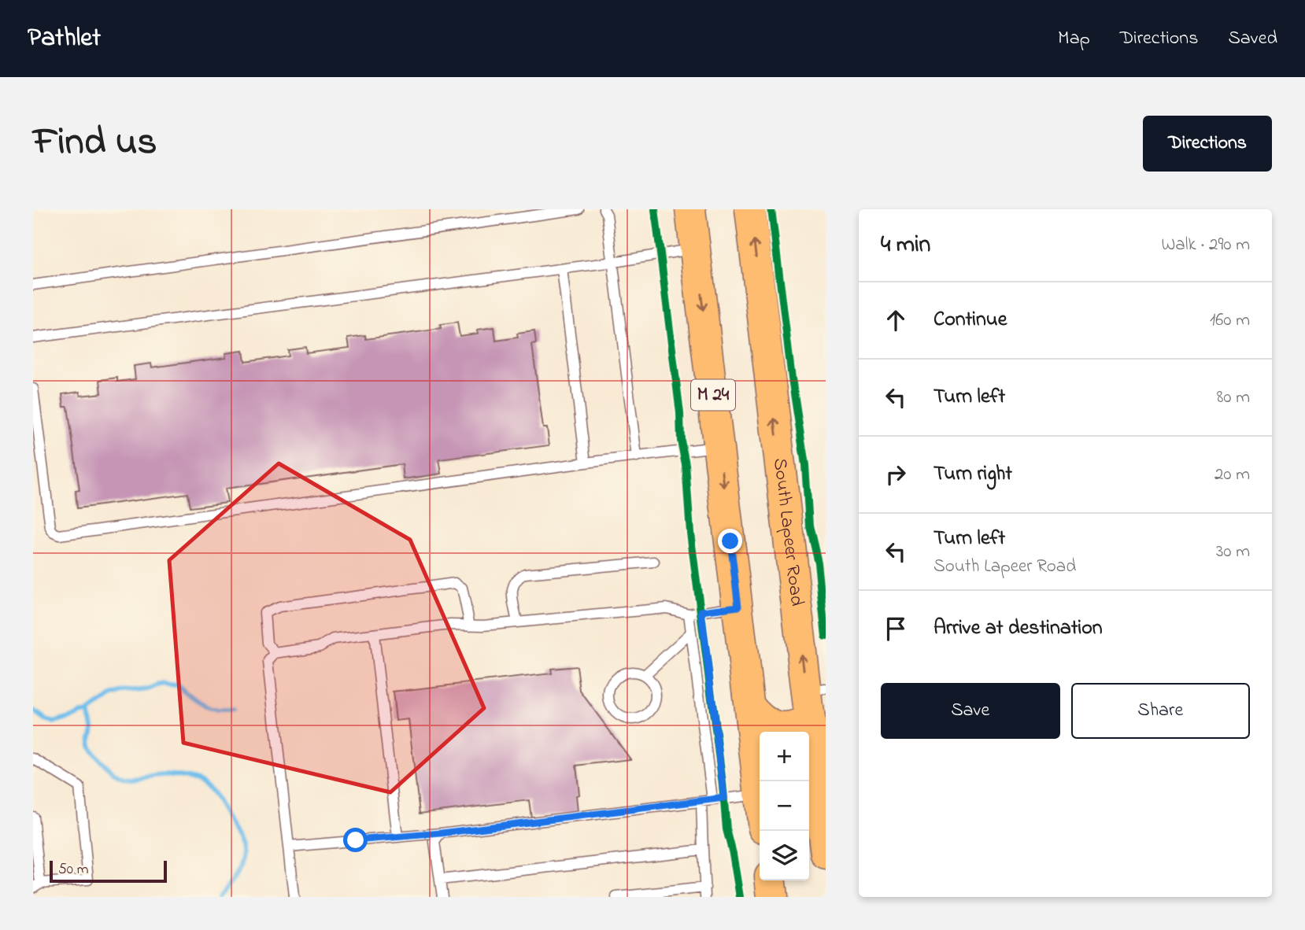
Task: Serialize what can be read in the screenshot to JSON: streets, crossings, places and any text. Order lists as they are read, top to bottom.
{
  "streets": {
    "main road": ["M 24", "South Lapeer Road"]
  },
  "scale_bar": "50 m",
  "page": {
    "header": "Pathlet",
    "nav": ["Map", "Directions", "Saved"],
    "title": "Find us",
    "buttons": [
      "Directions",
      ["Save", "Share"]
    ],
    "heading": ["4 min", "Walk · 290 m"],
    "list": [
      ["Continue", "160 m"],
      ["Turn left", "80 m"],
      ["Turn right", "20 m"],
      ["Turn left", "South Lapeer Road", "30 m"],
      "Arrive at destination"
    ],
    "map_buttons": ["+", "−"],
    "scale": "50 m"
  }
}
